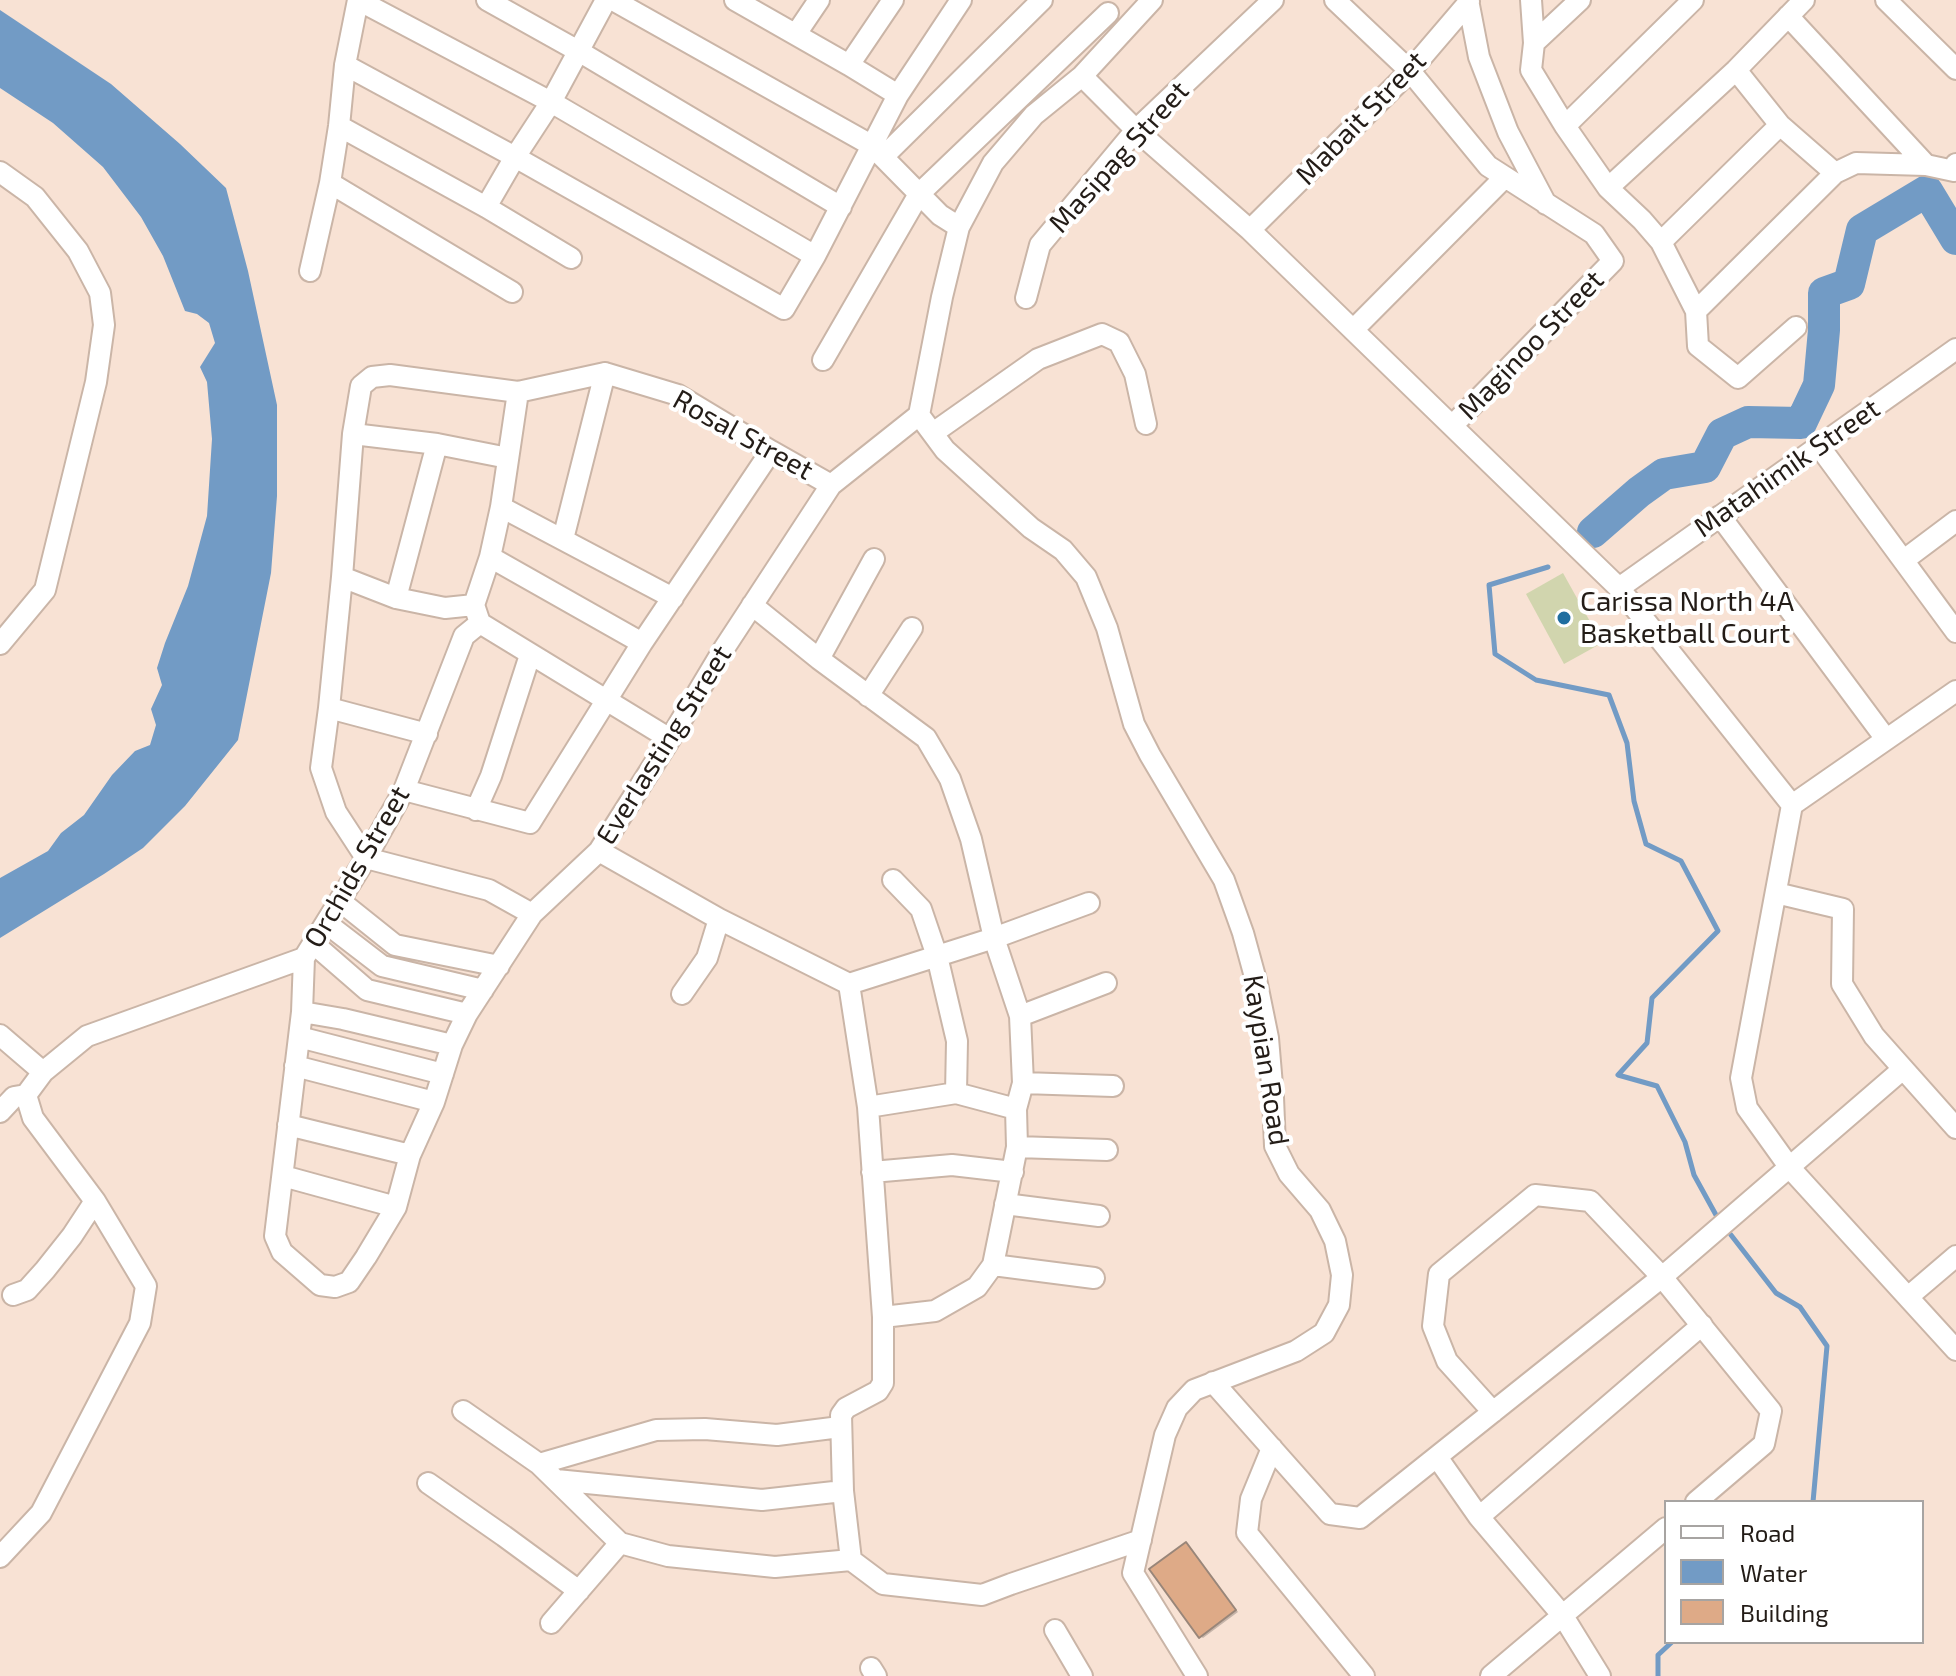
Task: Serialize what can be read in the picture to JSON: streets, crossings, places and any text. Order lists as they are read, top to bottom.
{
  "streets": {
    "street": [
      "Mabait Street",
      "Masipag Street",
      "Maginoo Street",
      "Rosal Street",
      "Matahimik Street",
      "Everlasting Street",
      "Orchids Street",
      "Kaypian Road"
    ]
  },
  "crossings": [
    ["Mabait Street", "Maginoo Street"],
    ["Rosal Street", "Everlasting Street"],
    ["Rosal Street", "Orchids Street"],
    ["Everlasting Street", "Orchids Street"],
    ["Everlasting Street", "Kaypian Road"]
  ],
  "places": ["Carissa North 4A Basketball Court"],
  "legend": ["Road", "Water", "Building"]
}
